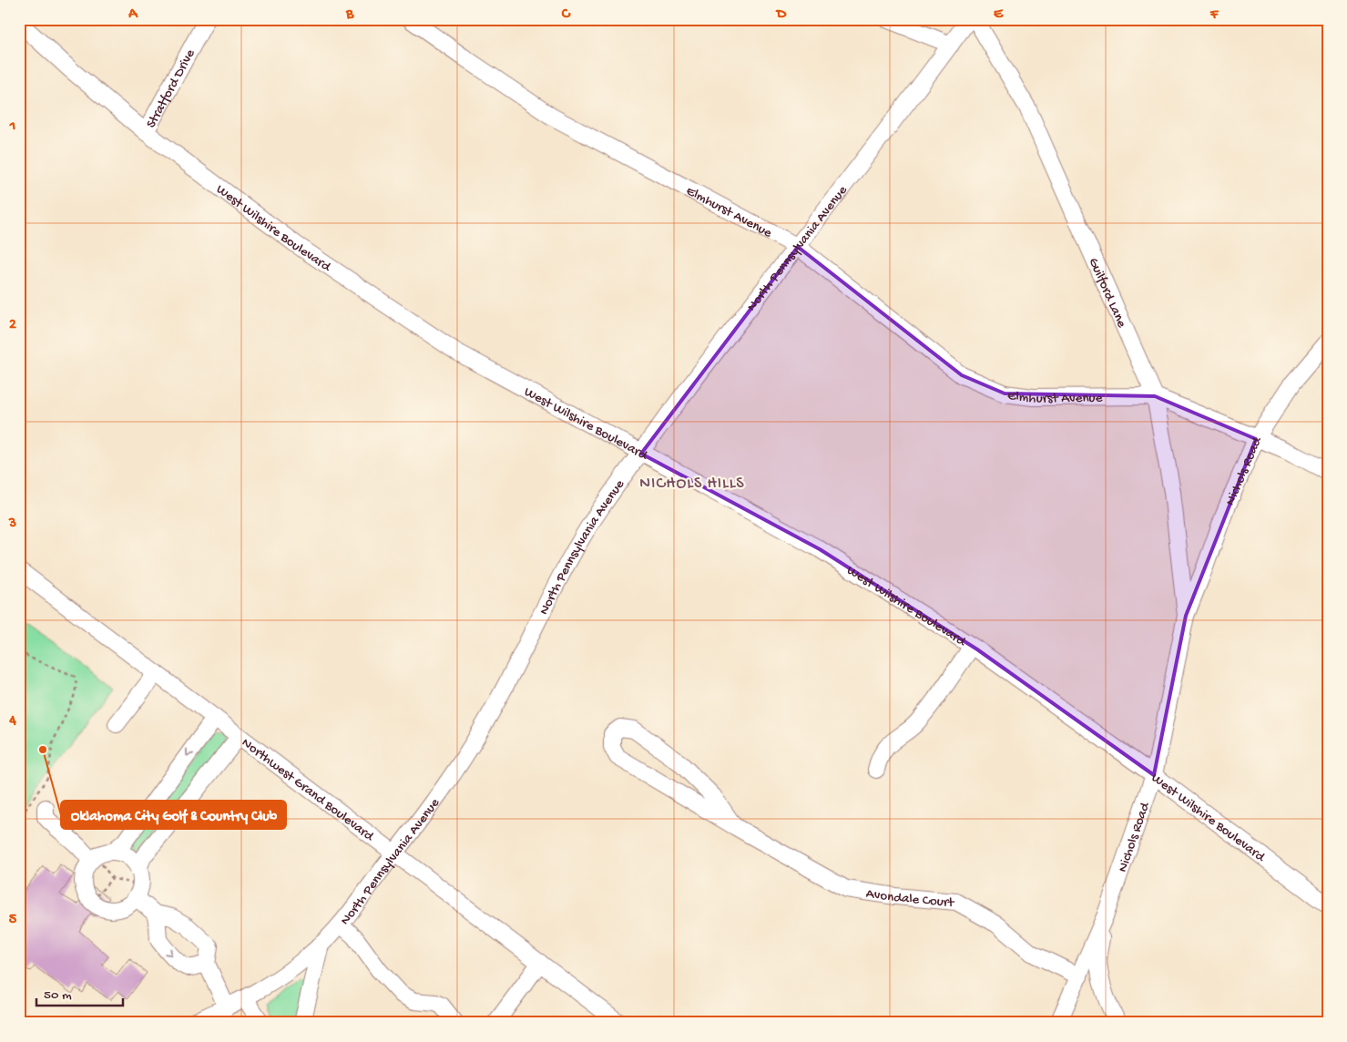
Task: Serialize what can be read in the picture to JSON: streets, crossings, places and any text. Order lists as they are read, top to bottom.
{
  "streets": {
    "street": [
      "Stratford Drive",
      "Elmhurst Avenue",
      "West Wilshire Boulevard",
      "North Pennsylvania Avenue",
      "Guilford Lane",
      "Nichols Road",
      "Northwest Grand Boulevard",
      "Avondale Court"
    ]
  },
  "crossings": [
    ["Stratford Drive", "West Wilshire Boulevard"],
    ["Elmhurst Avenue", "North Pennsylvania Avenue"],
    ["Elmhurst Avenue", "Guilford Lane"],
    ["Elmhurst Avenue", "Nichols Road"],
    ["West Wilshire Boulevard", "North Pennsylvania Avenue"],
    ["West Wilshire Boulevard", "Nichols Road"],
    ["North Pennsylvania Avenue", "Northwest Grand Boulevard"],
    ["Guilford Lane", "Nichols Road"],
    ["Nichols Road", "Avondale Court"]
  ],
  "districts": ["NICHOLS HILLS"],
  "places": ["Oklahoma City Golf & Country Club"],
  "scale_bar": "50 m",
  "grid": {
    "columns": [
      "A",
      "B",
      "C",
      "D",
      "E",
      "F"
    ],
    "rows": [
      "1",
      "2",
      "3",
      "4",
      "5"
    ]
  }
}
